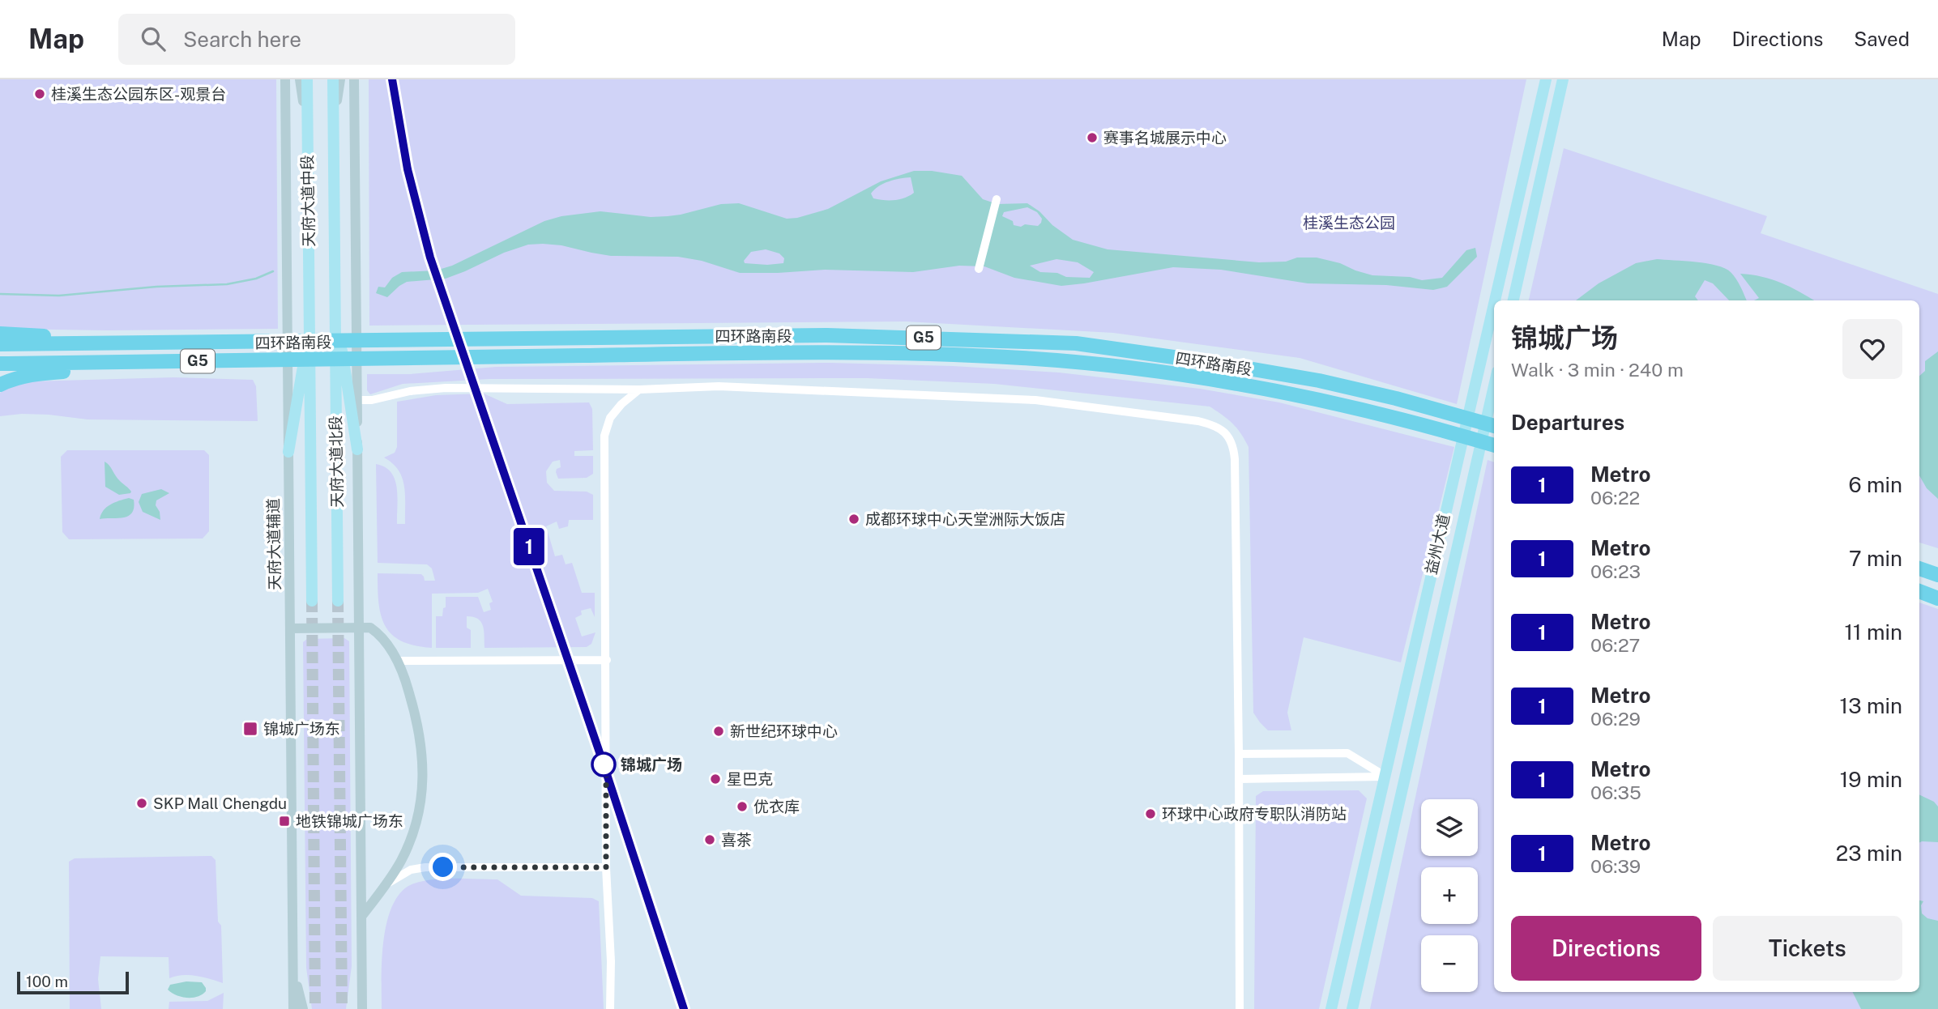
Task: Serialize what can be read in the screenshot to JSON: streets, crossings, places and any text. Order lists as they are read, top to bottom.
{
  "streets": {
    "highway": ["四环路南段", "G5"],
    "main road": ["天府大道中段", "天府大道北段", "益州大道"],
    "street": ["天府大道辅道"]
  },
  "crossings": [
    ["天府大道中段", "天府大道北段"]
  ],
  "parks": ["桂溪生态公园"],
  "places": {
    "other": [
      "桂溪生态公园东区-观景台",
      "赛事名城展示中心",
      "成都环球中心天堂洲际大饭店",
      "新世纪环球中心",
      "锦城广场",
      "星巴克",
      "SKP Mall Chengdu",
      "优衣库",
      "环球中心政府专职队消防站",
      "喜茶"
    ],
    "transit": ["锦城广场东", "地铁锦城广场东"]
  },
  "lines": ["metro line 1"],
  "scale_bar": "100 m",
  "page": {
    "header": "Map",
    "search": "Search here",
    "nav": ["Map", "Directions", "Saved"],
    "on_map": "1",
    "heading": [
      ["锦城广场", "Walk · 3 min · 240 m"],
      "Departures"
    ],
    "list": [
      {
        "mark": "1",
        "name": "Metro",
        "note": "06:22",
        "value": "6 min"
      },
      {
        "mark": "1",
        "name": "Metro",
        "note": "06:23",
        "value": "7 min"
      },
      {
        "mark": "1",
        "name": "Metro",
        "note": "06:27",
        "value": "11 min"
      },
      {
        "mark": "1",
        "name": "Metro",
        "note": "06:29",
        "value": "13 min"
      },
      {
        "mark": "1",
        "name": "Metro",
        "note": "06:35",
        "value": "19 min"
      },
      {
        "mark": "1",
        "name": "Metro",
        "note": "06:39",
        "value": "23 min"
      }
    ],
    "map_buttons": ["+", "−"],
    "buttons": ["Directions", "Tickets"],
    "scale": "100 m"
  }
}
